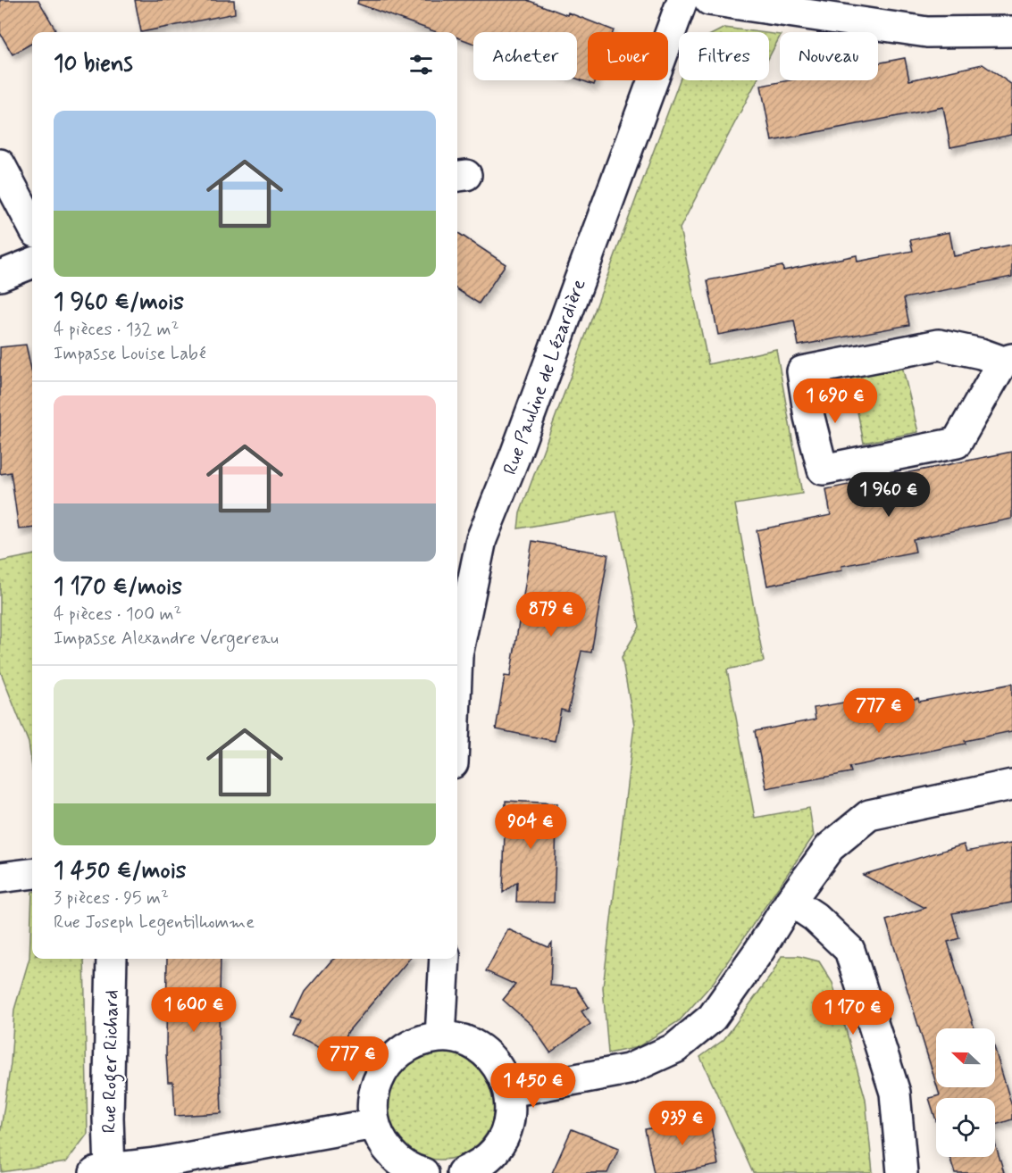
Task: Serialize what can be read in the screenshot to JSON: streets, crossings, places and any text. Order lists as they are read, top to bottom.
{
  "streets": {
    "street": ["Rue Pauline de Lézardière", "Rue Roger Richard"]
  },
  "north": "left",
  "page": {
    "chip": [
      "Acheter",
      "Louer",
      "Filtres",
      "Nouveau"
    ],
    "heading": "10 biens",
    "list": [
      {
        "name": "1 960 €/mois",
        "note": "4 pièces · 132 m² · Impasse Louise Labé"
      },
      {
        "name": "1 170 €/mois",
        "note": "4 pièces · 100 m² · Impasse Alexandre Vergereau"
      },
      {
        "name": "1 450 €/mois",
        "note": "3 pièces · 95 m² · Rue Joseph Legentilhomme"
      }
    ],
    "price": [
      "1 690 €",
      "1 960 €",
      "879 €",
      "777 €",
      "904 €",
      "1 600 €",
      "1 170 €",
      "777 €",
      "1 450 €",
      "939 €"
    ]
  }
}
